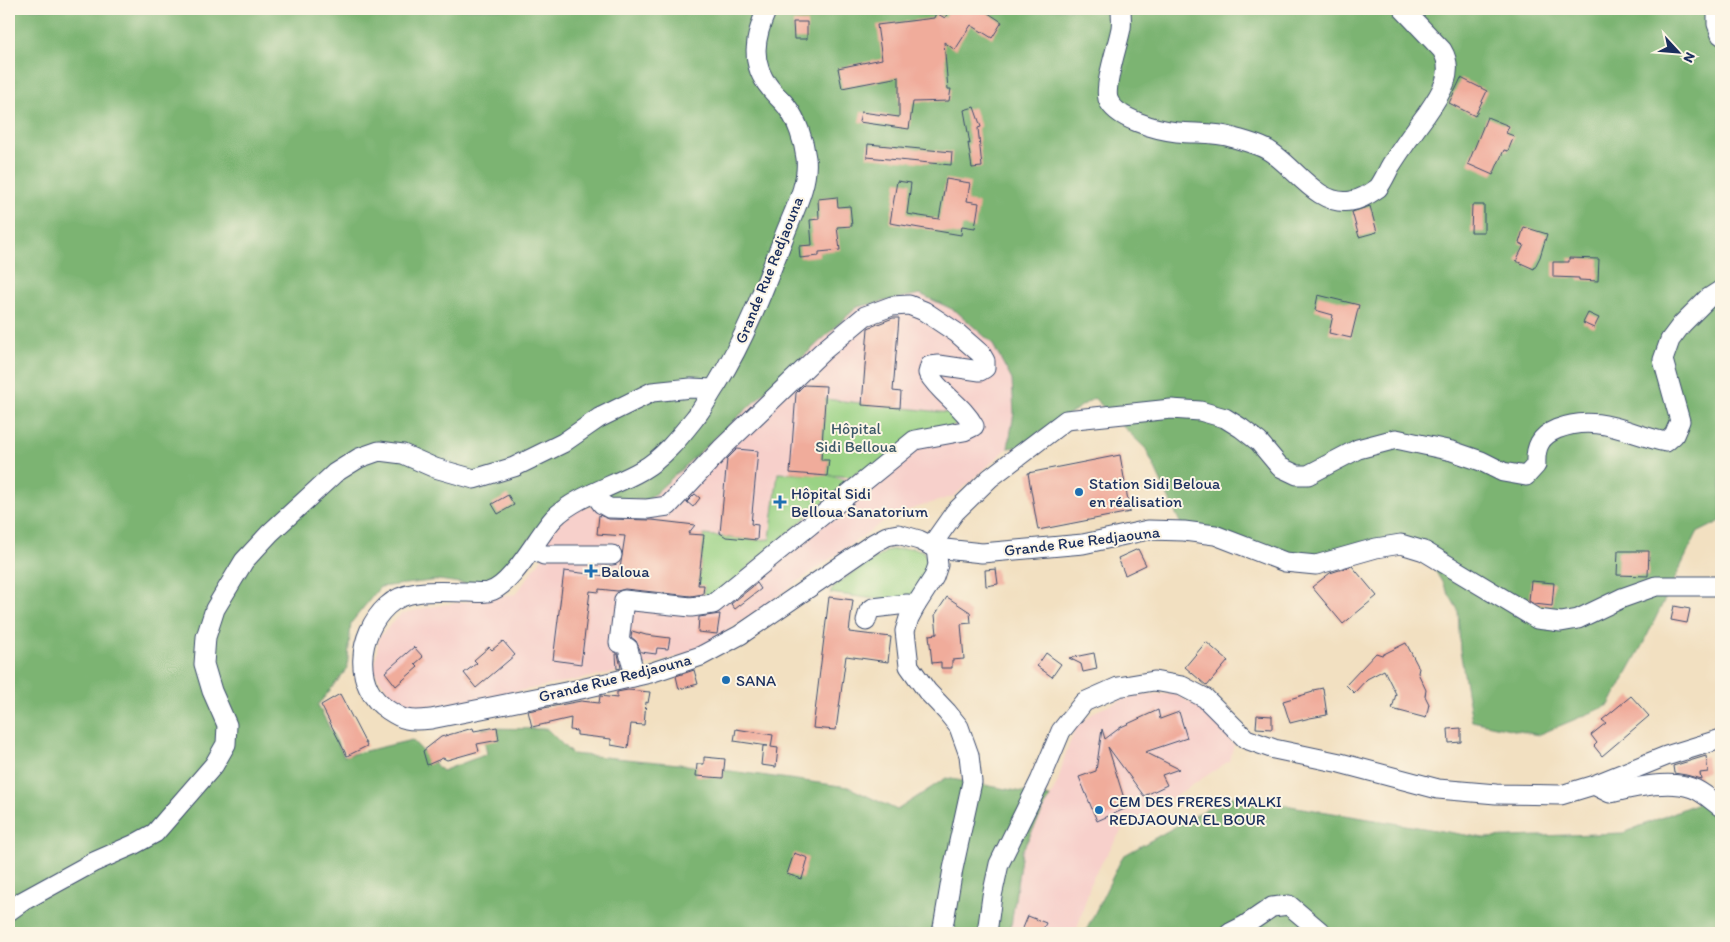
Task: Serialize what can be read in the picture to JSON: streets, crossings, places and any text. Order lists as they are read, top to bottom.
{
  "streets": {
    "street": ["Grande Rue Redjaouna"]
  },
  "parks": ["Hôpital Sidi Belloua"],
  "places": {
    "other": ["Station Sidi Beloua en réalisation", "SANA", "CEM DES FRERES MALKI REDJAOUNA EL BOUR"],
    "health": ["Hôpital Sidi Belloua Sanatorium", "Baloua"]
  },
  "north": "bottom right"
}
